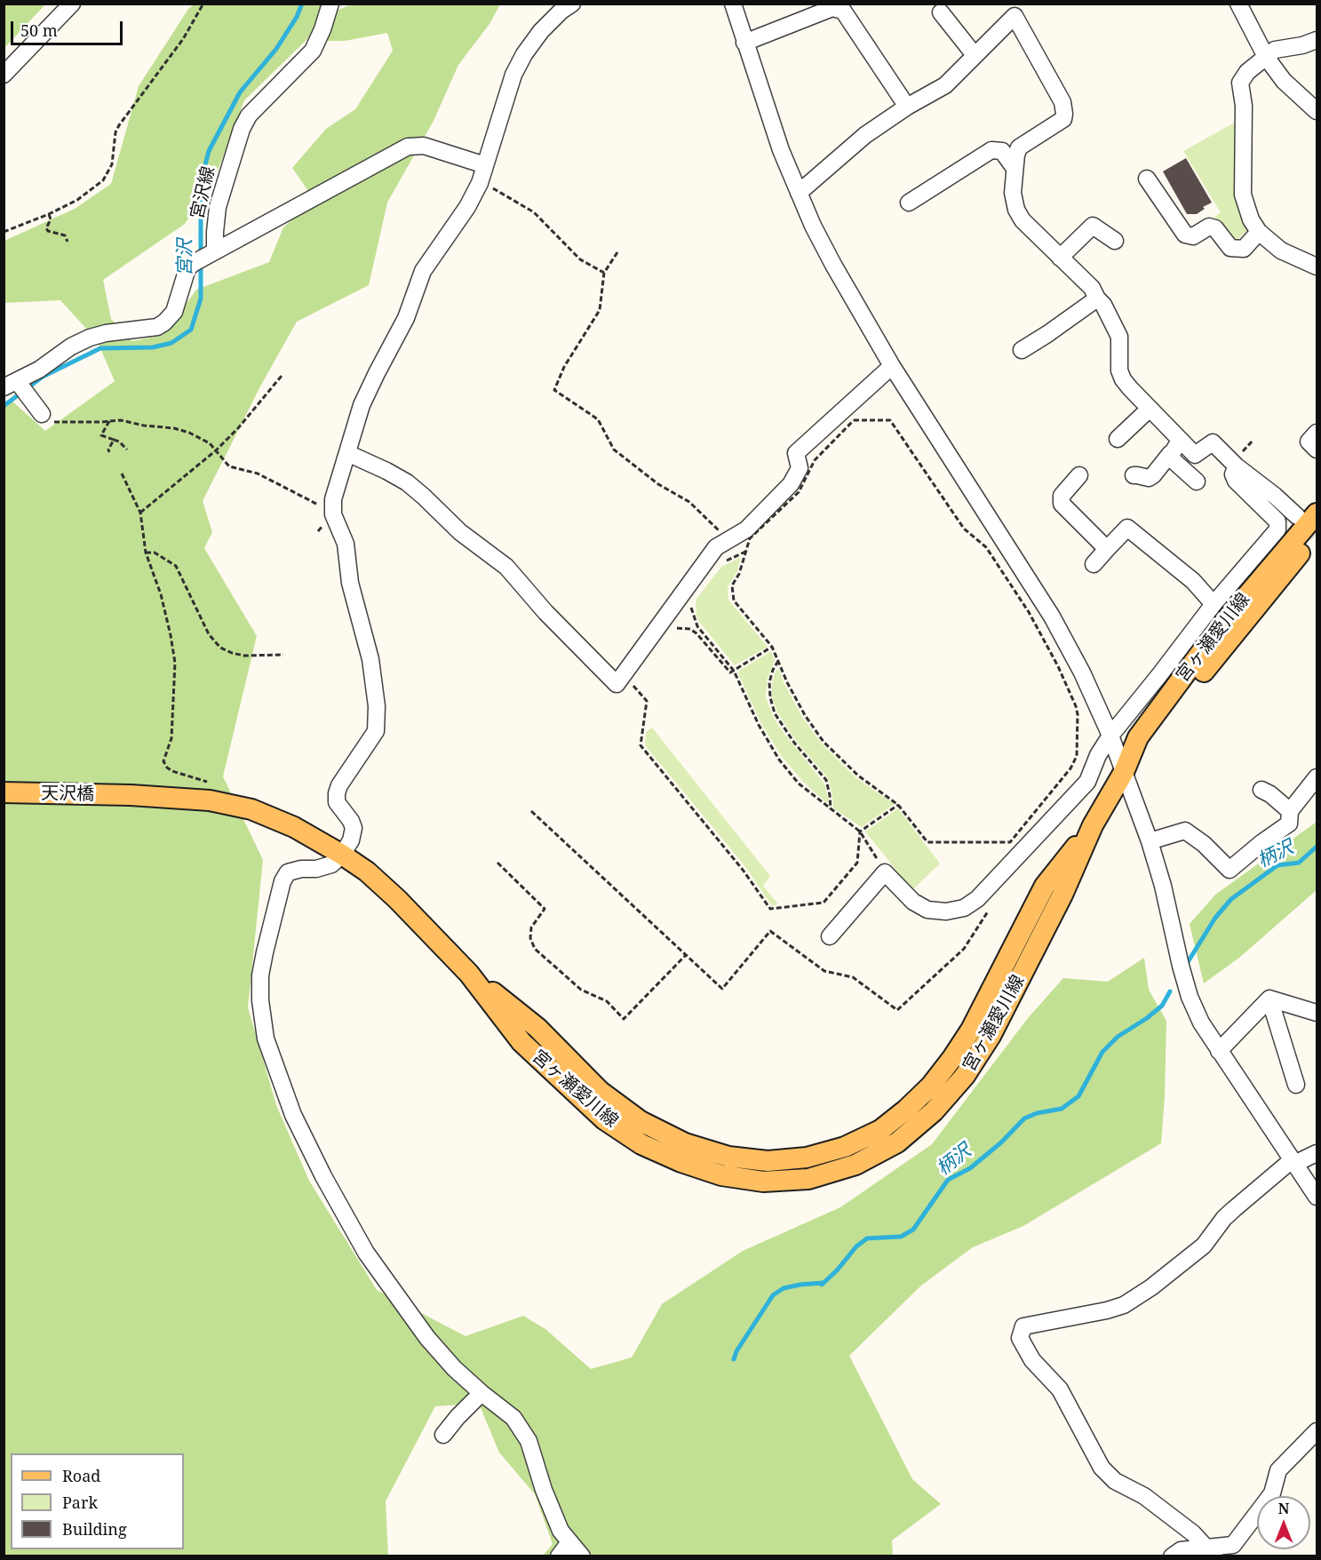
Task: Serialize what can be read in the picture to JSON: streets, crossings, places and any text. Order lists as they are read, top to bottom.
{
  "streets": {
    "main road": ["宮ヶ瀬愛川線", "天沢橋"],
    "street": ["宮沢線"]
  },
  "crossings": [
    ["宮ヶ瀬愛川線", "天沢橋"]
  ],
  "water": ["宮沢", "柄沢"],
  "legend": ["Road", "Park", "Building"],
  "scale_bar": "50 m",
  "north": "top"
}
